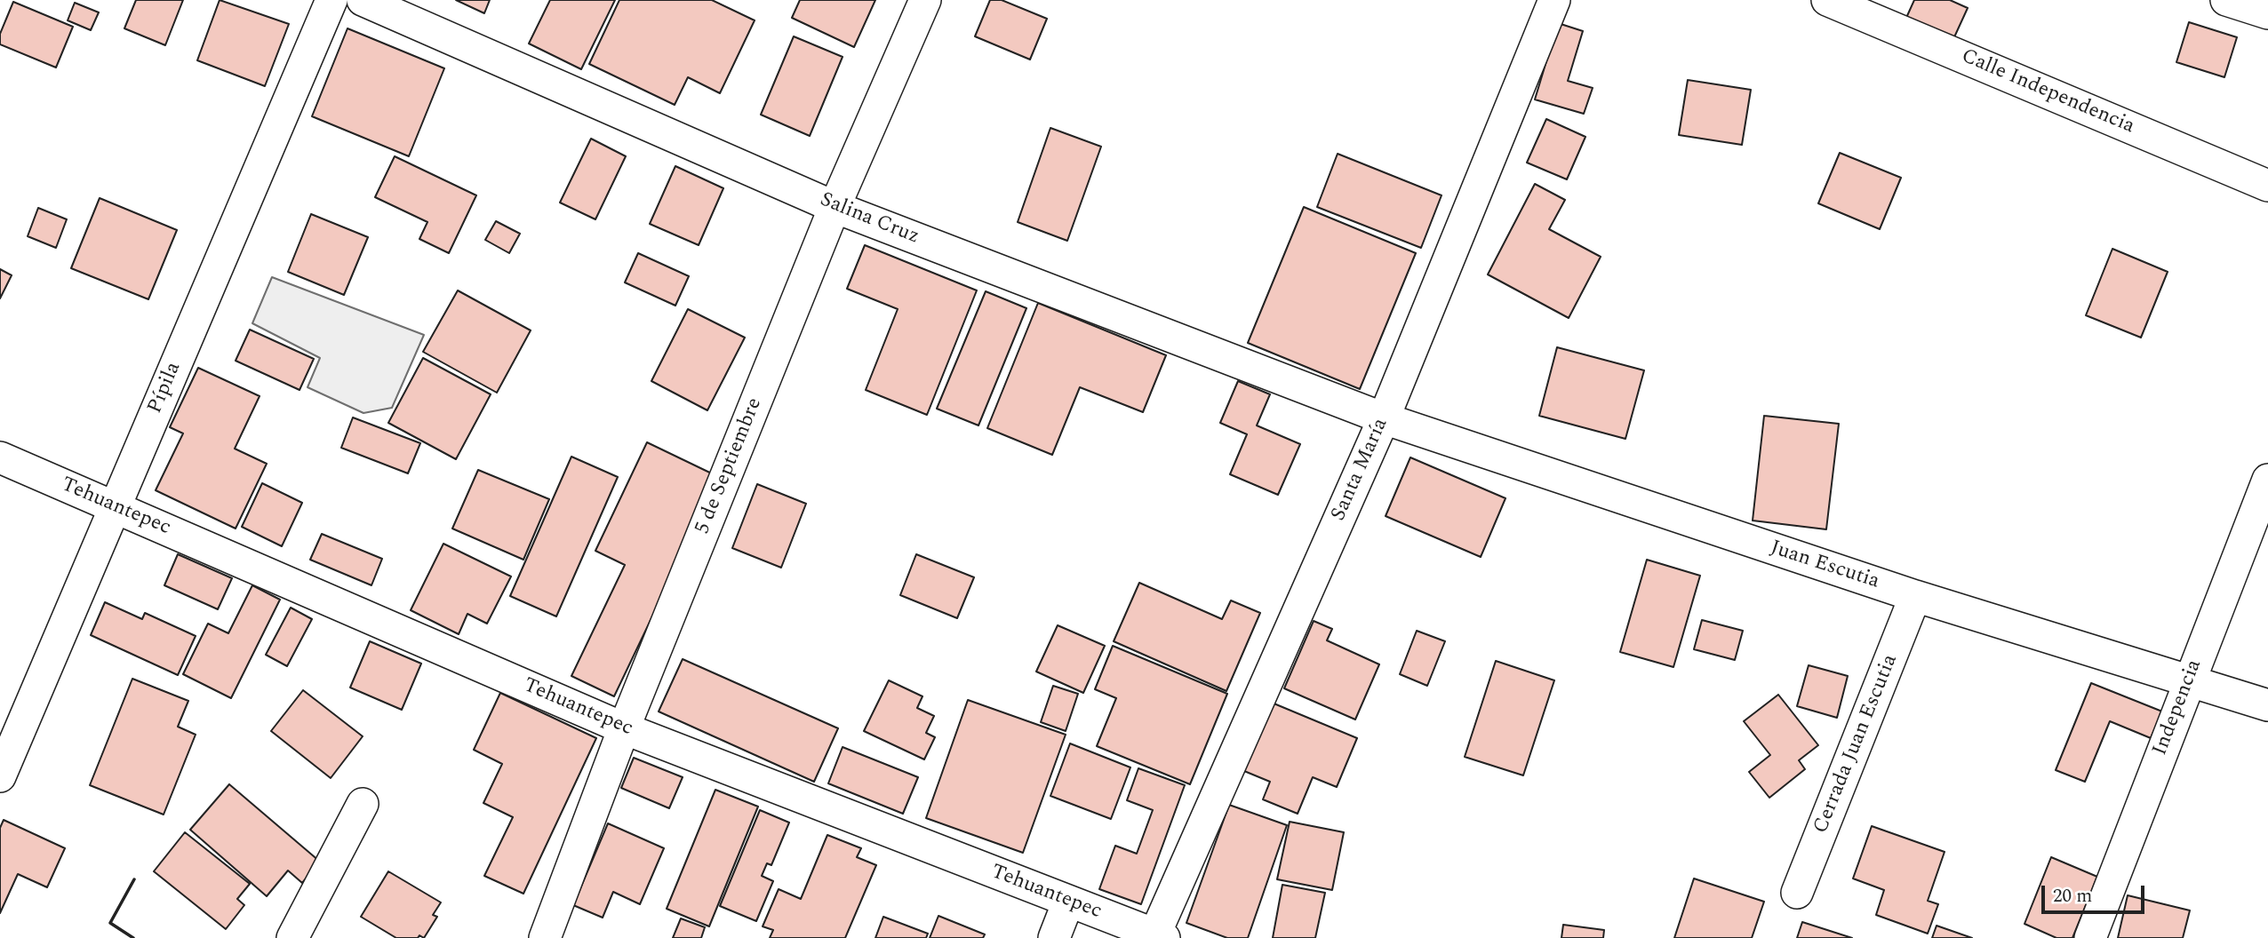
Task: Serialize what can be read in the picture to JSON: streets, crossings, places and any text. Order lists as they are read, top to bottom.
{
  "streets": {
    "street": [
      "Calle Independencia",
      "Salina Cruz",
      "Pípila",
      "5 de Septiembre",
      "Santa María",
      "Tehuantepec",
      "Juan Escutia",
      "Indepencia",
      "Cerrada Juan Escutia"
    ]
  },
  "crossings": [
    ["Salina Cruz", "5 de Septiembre"],
    ["Salina Cruz", "Santa María"],
    ["Salina Cruz", "Juan Escutia"],
    ["Pípila", "Tehuantepec"],
    ["5 de Septiembre", "Tehuantepec"],
    ["Santa María", "Tehuantepec"],
    ["Santa María", "Juan Escutia"],
    ["Juan Escutia", "Indepencia"],
    ["Juan Escutia", "Cerrada Juan Escutia"]
  ],
  "scale_bar": "20 m"
}
